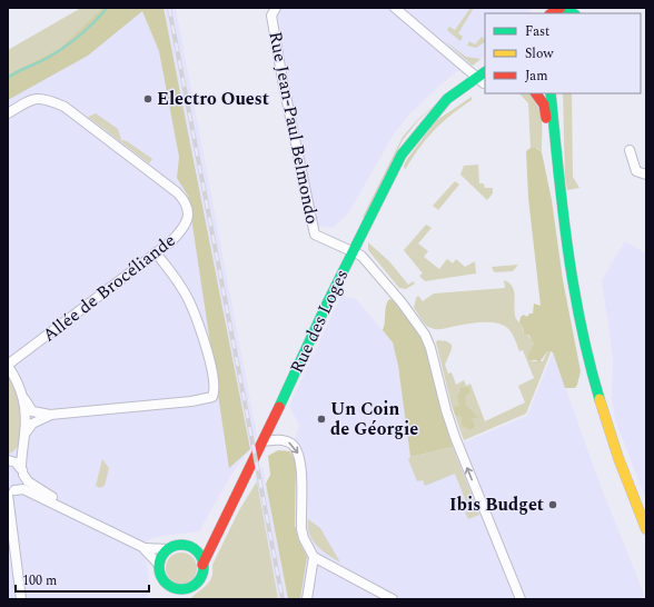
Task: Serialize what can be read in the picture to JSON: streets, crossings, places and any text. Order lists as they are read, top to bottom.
{
  "streets": {
    "street": ["Rue Jean-Paul Belmondo", "Allée de Brocéliande", "Rue des Loges"]
  },
  "crossings": [
    ["Rue Jean-Paul Belmondo", "Rue des Loges"]
  ],
  "places": ["Electro Ouest", "Un Coin de Géorgie", "Ibis Budget"],
  "legend": ["Fast", "Slow", "Jam"],
  "scale_bar": "100 m"
}
